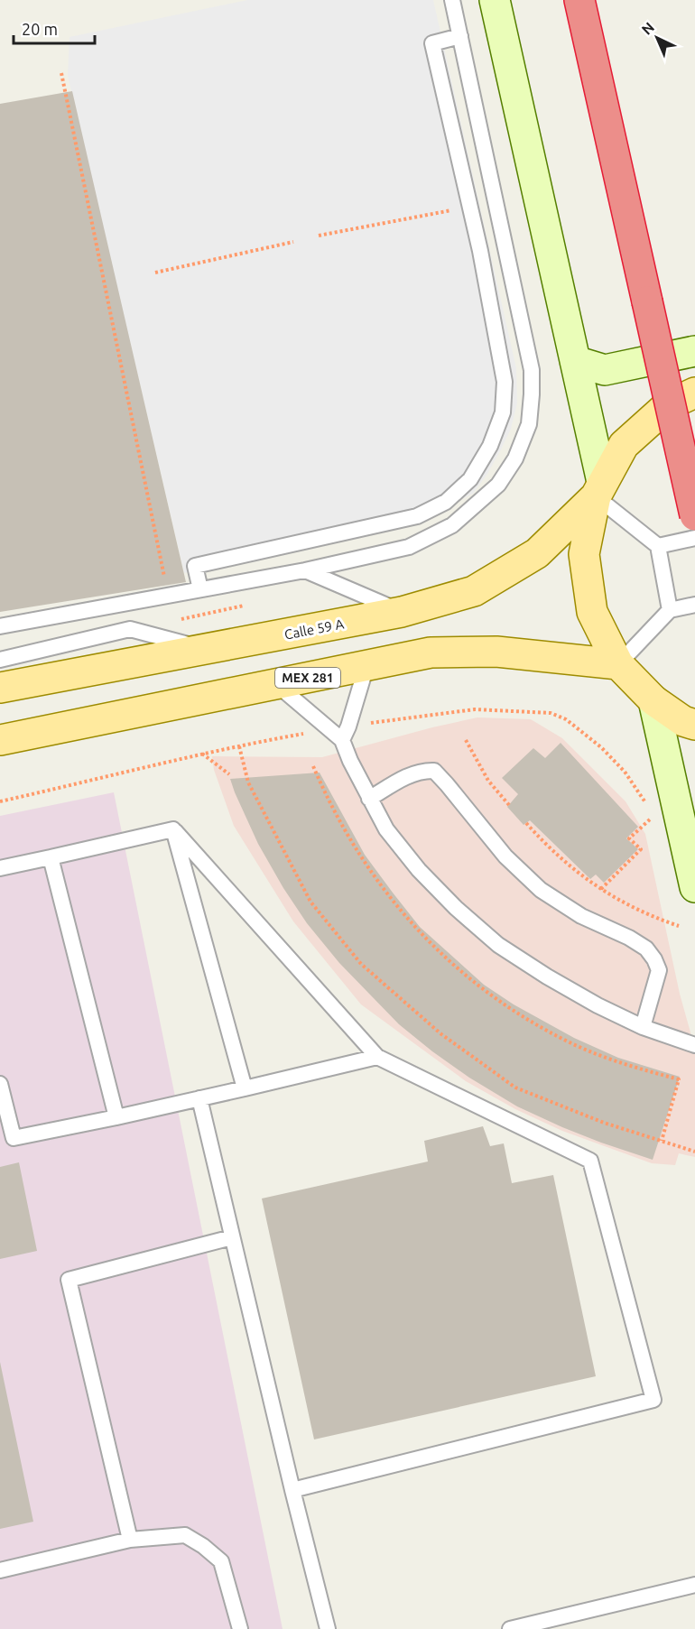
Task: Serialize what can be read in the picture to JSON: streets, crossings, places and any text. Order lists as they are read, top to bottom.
{
  "streets": {
    "main road": ["Calle 59 A", "MEX 281"]
  },
  "scale_bar": "20 m",
  "north": "top left"
}
